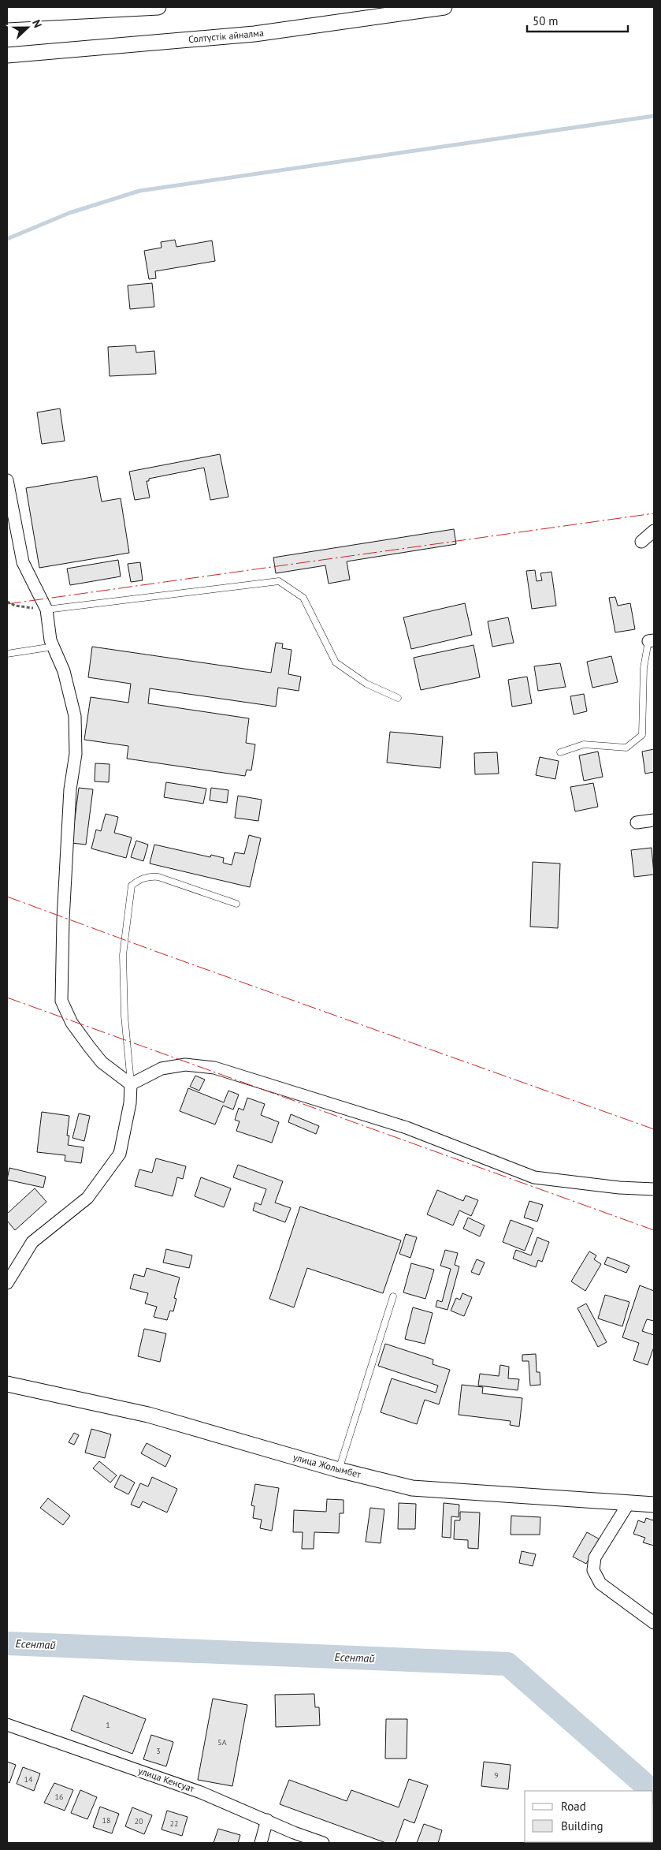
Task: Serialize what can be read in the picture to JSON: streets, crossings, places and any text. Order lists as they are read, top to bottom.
{
  "streets": {
    "street": ["Солтүстік айналма", "улица Жолымбет", "улица Кенсуат"]
  },
  "water": ["Есентай"],
  "house_numbers": [
    "1",
    "5А",
    "3",
    "9",
    "14",
    "16",
    "18",
    "20",
    "22"
  ],
  "legend": ["Road", "Building"],
  "scale_bar": "50 m",
  "north": "right"
}
